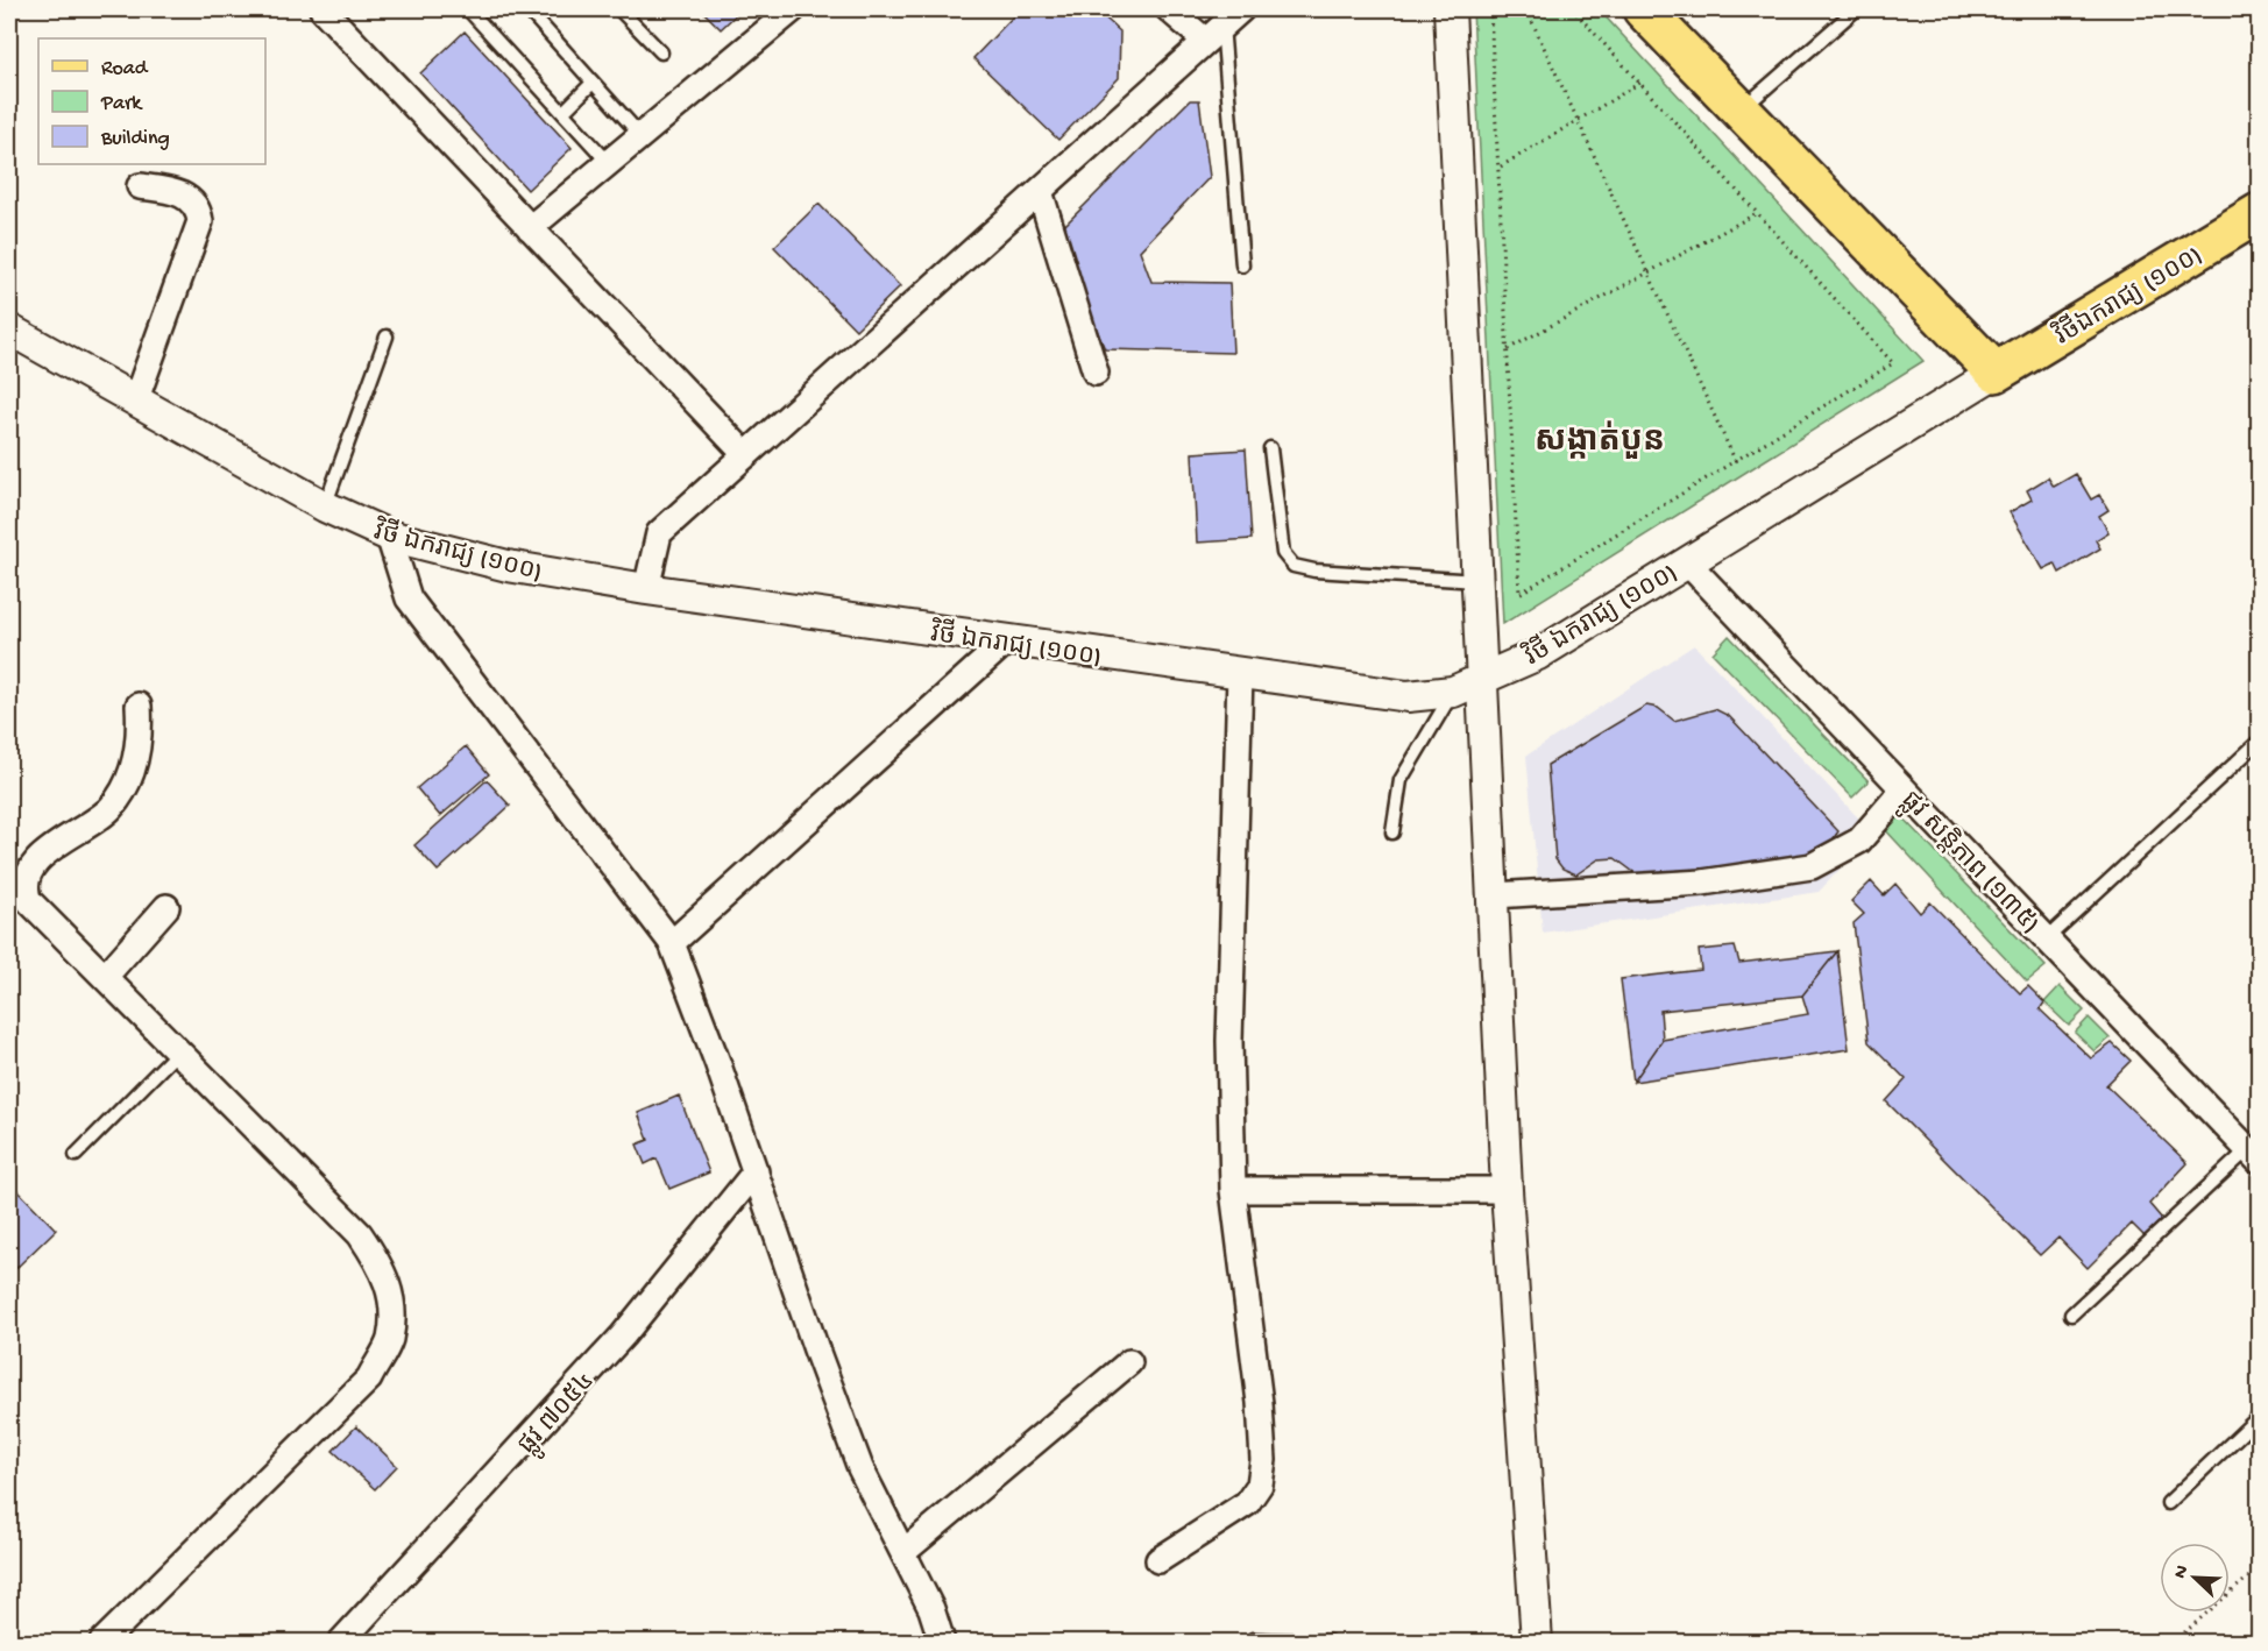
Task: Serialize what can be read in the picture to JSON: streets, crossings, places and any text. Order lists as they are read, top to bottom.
{
  "streets": {
    "main road": ["វិថីឯករាជ្យ (១០០)"],
    "street": ["វិថី ឯករាជ្យ (១០០)", "ផ្លូវ សន្តិភាព (១៣៥)", "ផ្លូវ ៧០៥៤"]
  },
  "crossings": [
    ["វិថីឯករាជ្យ (១០០)", "វិថី ឯករាជ្យ (១០០)"],
    ["វិថី ឯករាជ្យ (១០០)", "ផ្លូវ សន្តិភាព (១៣៥)"]
  ],
  "districts": ["សង្កាត់បួន"],
  "legend": ["Road", "Park", "Building"],
  "north": "top left"
}
